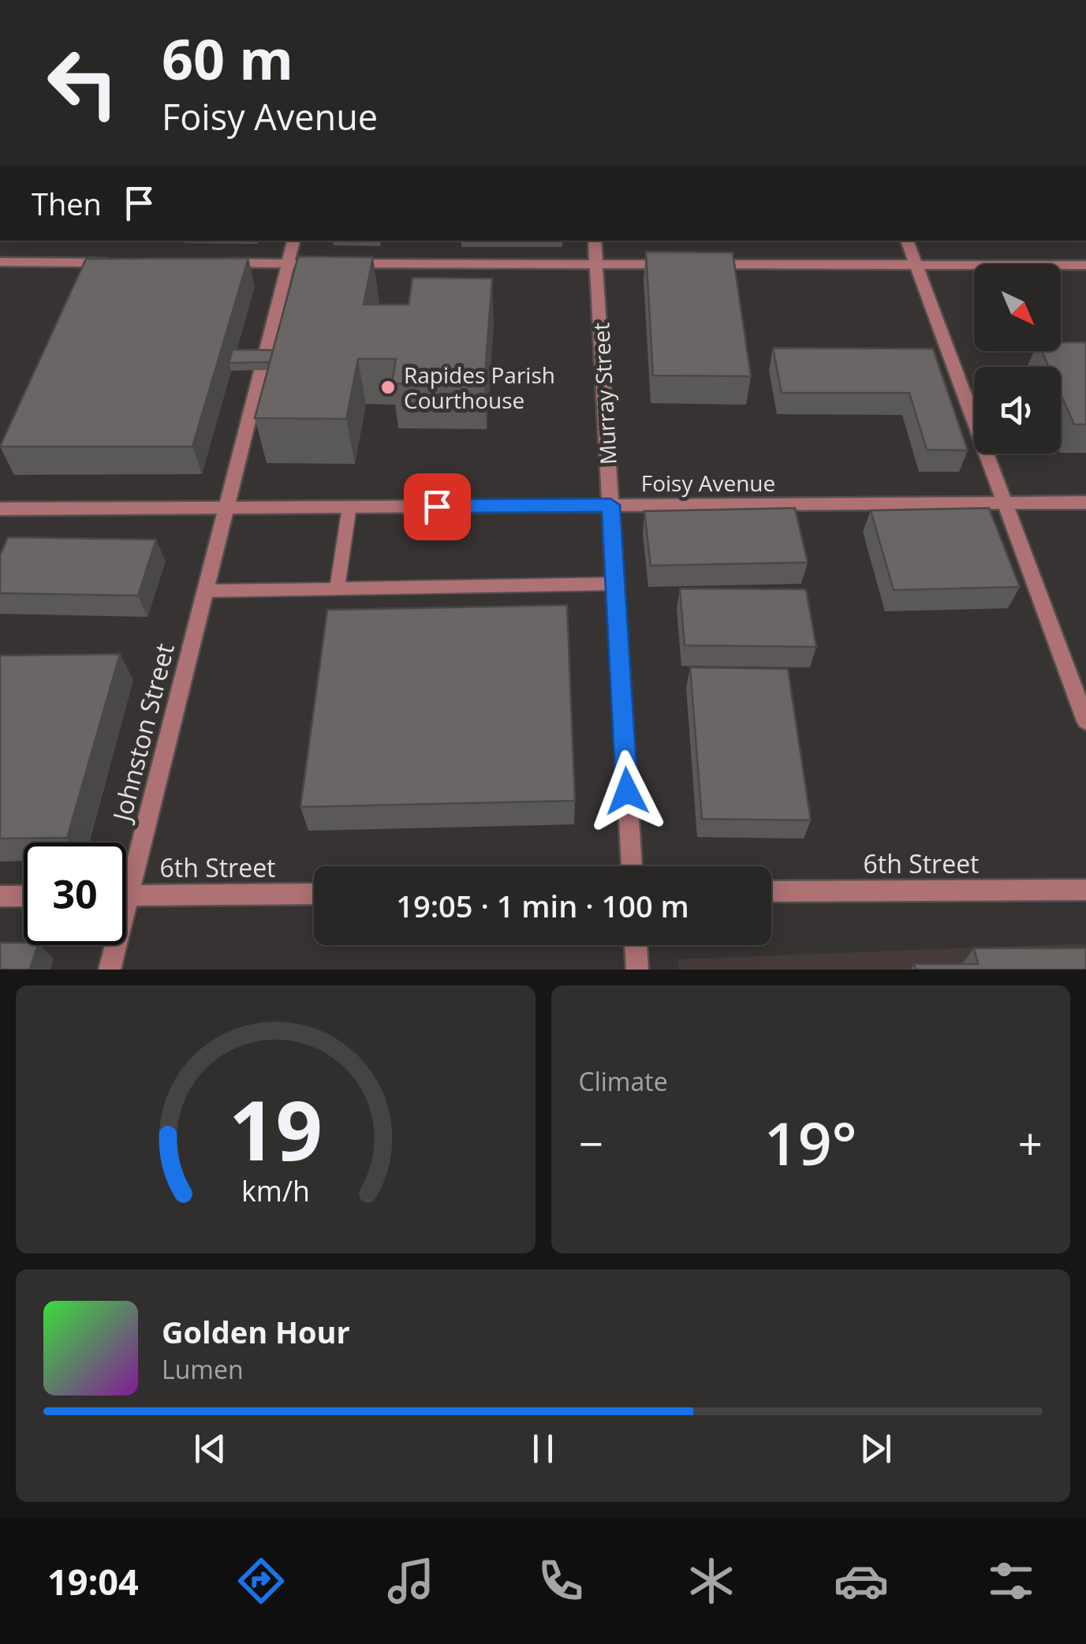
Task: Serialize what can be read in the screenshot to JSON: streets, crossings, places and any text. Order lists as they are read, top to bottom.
{
  "streets": {
    "street": [
      "Murray Street",
      "Foisy Avenue",
      "Johnston Street",
      "6th Street"
    ]
  },
  "crossings": [
    ["Murray Street", "Foisy Avenue"],
    ["Foisy Avenue", "Johnston Street"]
  ],
  "places": ["Rapides Parish Courthouse"],
  "north": "bottom right",
  "page": {
    "turn": ["60 m", "Foisy Avenue"],
    "then": "Then",
    "limit": "30",
    "trip": "19:05 · 1 min · 100 m",
    "tile": "Climate",
    "heat": ["−", "19°", "+"],
    "song": ["Golden Hour", "Lumen"],
    "tabs": "19:04",
    "gauge": ["19", "km/h"]
  }
}
